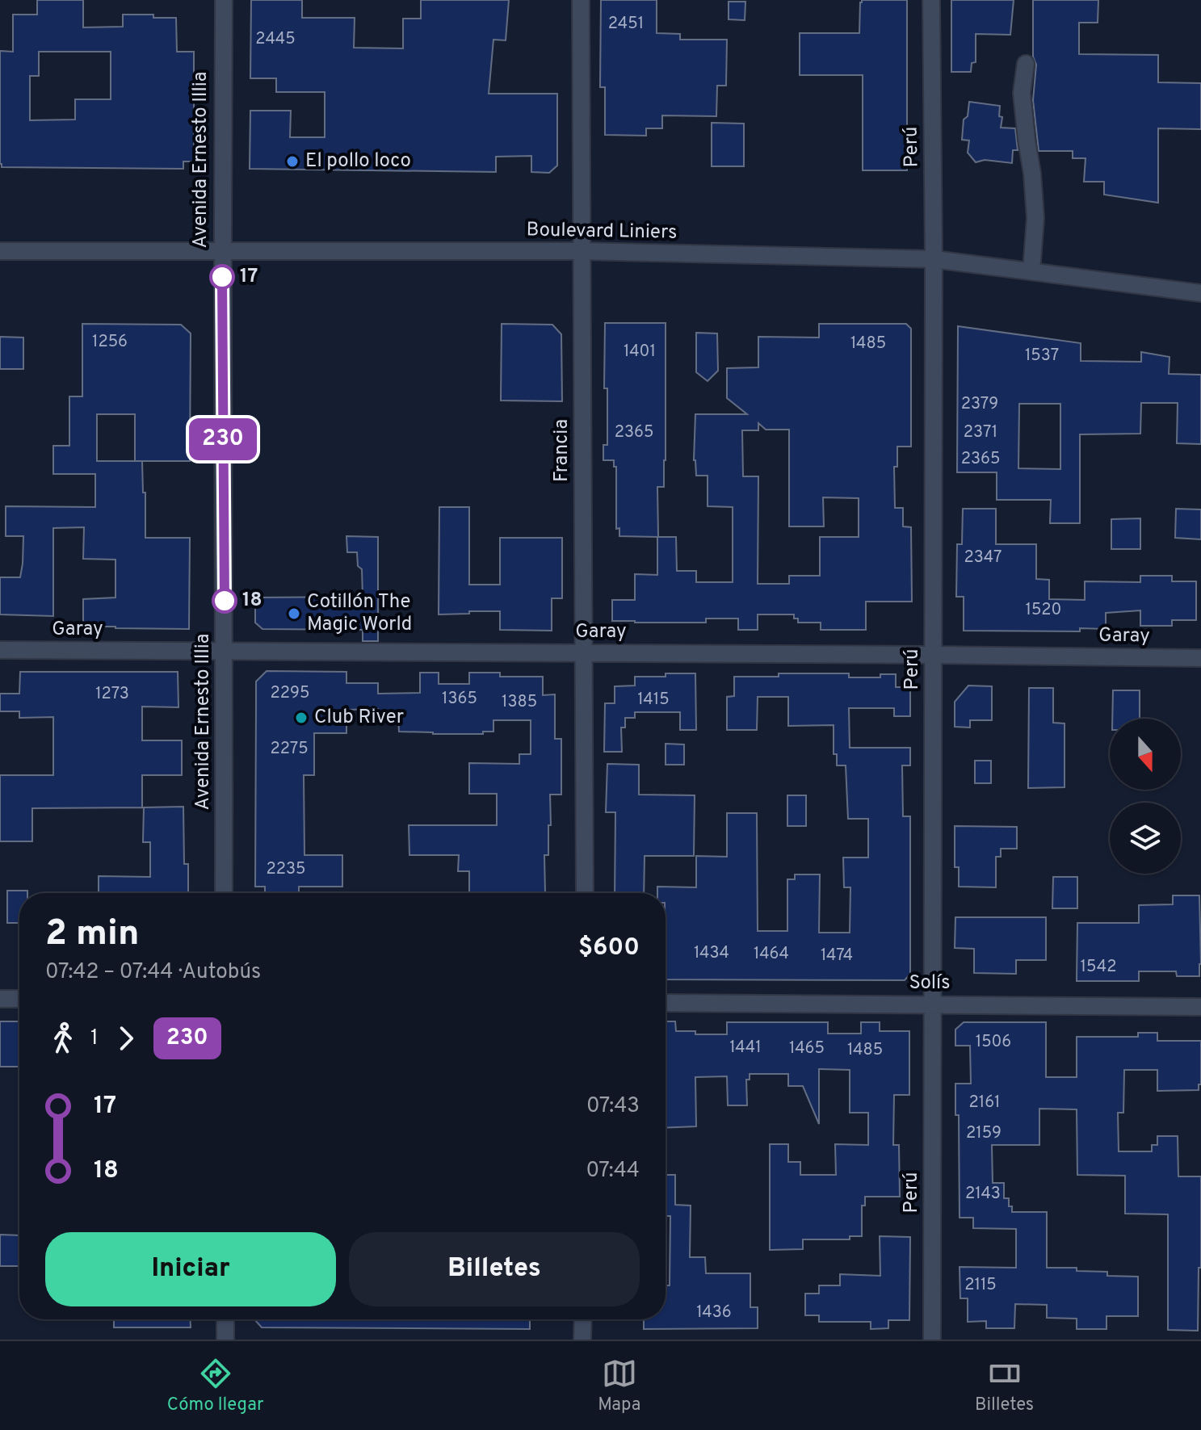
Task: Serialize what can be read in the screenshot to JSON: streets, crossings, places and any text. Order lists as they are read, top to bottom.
{
  "streets": {
    "street": [
      "Perú",
      "Avenida Ernesto Illia",
      "Boulevard Liniers",
      "Francia",
      "Garay",
      "Solís"
    ]
  },
  "crossings": [
    ["Perú", "Boulevard Liniers"],
    ["Perú", "Garay"],
    ["Perú", "Solís"],
    ["Avenida Ernesto Illia", "Boulevard Liniers"],
    ["Avenida Ernesto Illia", "Garay"],
    ["Boulevard Liniers", "Francia"],
    ["Francia", "Garay"]
  ],
  "places": [
    "El pollo loco",
    "17",
    "18",
    "Cotillón The Magic World",
    "Club River"
  ],
  "lines": ["bus line 230"],
  "house_numbers": [
    "2451",
    "2445",
    "1256",
    "1485",
    "1401",
    "1537",
    "2379",
    "2365",
    "2371",
    "2365",
    "2347",
    "1520",
    "2295",
    "1273",
    "1365",
    "1415",
    "1385",
    "2275",
    "2235",
    "1434",
    "1464",
    "1474",
    "1542",
    "1506",
    "1441",
    "1465",
    "1485",
    "2161",
    "2159",
    "2143",
    "2115",
    "1436"
  ],
  "north": "bottom",
  "page": {
    "on_map": "230",
    "heading": ["2 min", "07:42 – 07:44 · Autobús", "$600"],
    "legs": ["1", "230"],
    "list": [
      {
        "name": "17",
        "value": "07:43"
      },
      {
        "name": "18",
        "value": "07:44"
      }
    ],
    "buttons": ["Iniciar", "Billetes"],
    "tabs": ["Cómo llegar", "Mapa", "Billetes"]
  }
}
